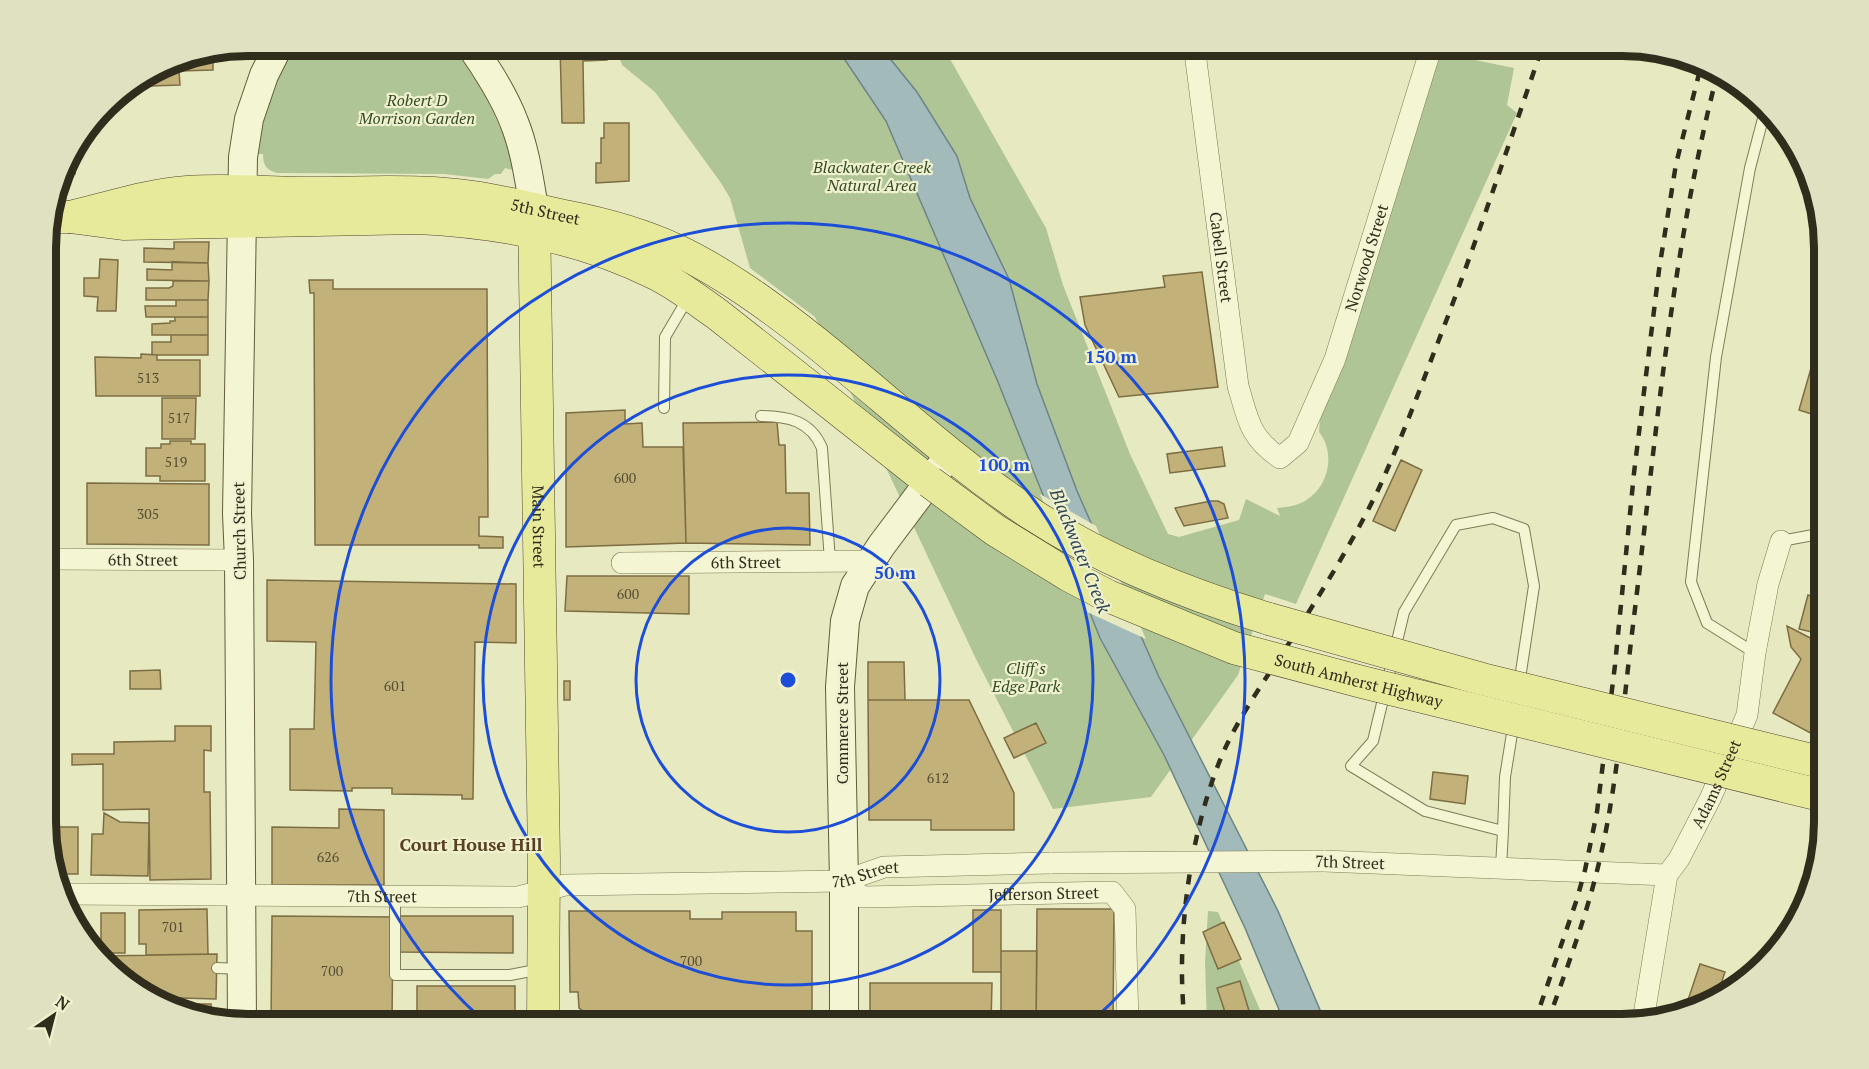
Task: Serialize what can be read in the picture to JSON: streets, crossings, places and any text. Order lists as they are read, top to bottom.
{
  "streets": {
    "main road": [
      "5th Street",
      "Main Street",
      "Church Street",
      "South Amherst Highway",
      "Commerce Street"
    ],
    "street": [
      "Norwood Street",
      "Cabell Street",
      "6th Street",
      "Adams Street",
      "7th Street",
      "Jefferson Street"
    ]
  },
  "crossings": [
    ["5th Street", "Main Street"],
    ["5th Street", "Church Street"],
    ["5th Street", "South Amherst Highway"],
    ["5th Street", "Commerce Street"],
    ["Norwood Street", "Cabell Street"],
    ["Main Street", "7th Street"],
    ["Church Street", "6th Street"],
    ["Church Street", "7th Street"],
    ["6th Street", "Commerce Street"],
    ["South Amherst Highway", "Commerce Street"],
    ["Commerce Street", "7th Street"],
    ["Commerce Street", "Jefferson Street"],
    ["Adams Street", "7th Street"],
    ["7th Street", "Jefferson Street"]
  ],
  "districts": ["Court House Hill"],
  "water": ["Blackwater Creek"],
  "parks": ["Robert D Morrison Garden", "Blackwater Creek Natural Area", "Cliff's Edge Park"],
  "house_numbers": [
    "513",
    "517",
    "519",
    "600",
    "305",
    "600",
    "601",
    "612",
    "626",
    "701",
    "700",
    "700"
  ],
  "north": "top right",
  "rings": ["150 m", "100 m", "50 m"]
}
